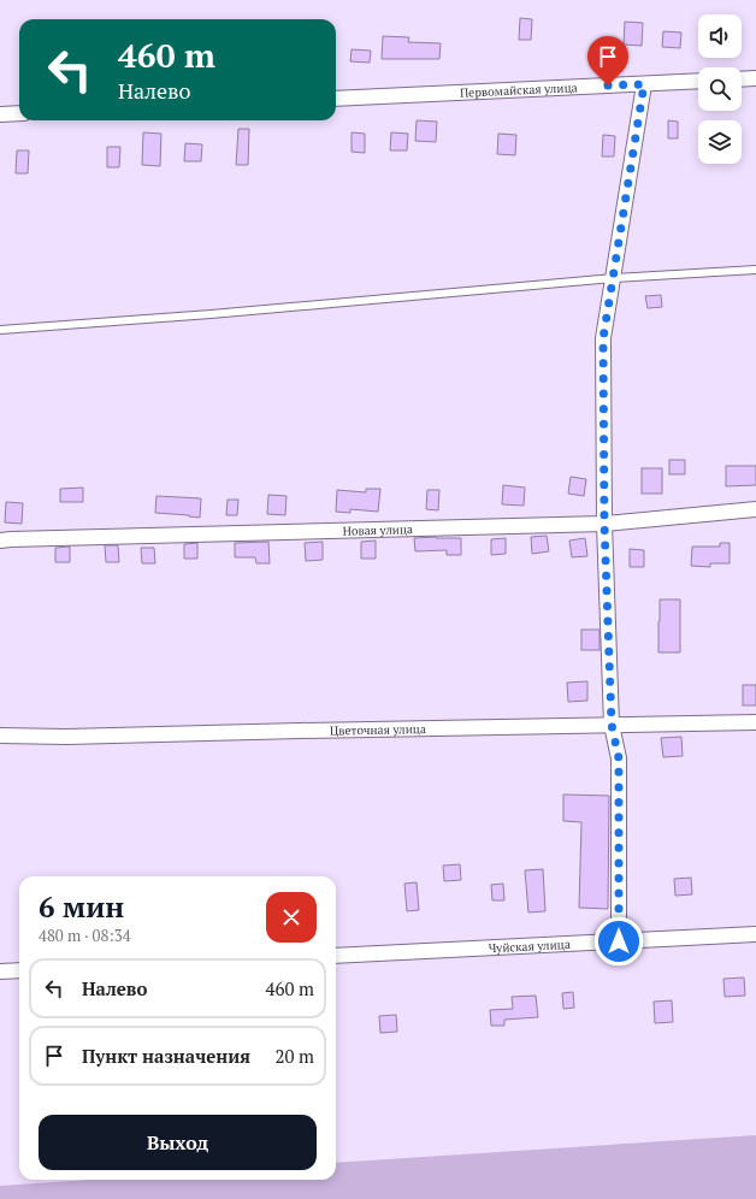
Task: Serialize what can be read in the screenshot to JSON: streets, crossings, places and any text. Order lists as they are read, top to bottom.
{
  "streets": {
    "street": [
      "Первомайская улица",
      "Новая улица",
      "Цветочная улица",
      "Чуйская улица"
    ]
  },
  "page": {
    "turn": ["460 m", "Налево"],
    "heading": ["6 мин", "480 m · 08:34"],
    "list": [
      {
        "name": "Налево",
        "value": "460 m"
      },
      {
        "name": "Пункт назначения",
        "value": "20 m"
      }
    ],
    "buttons": "Выход"
  }
}
